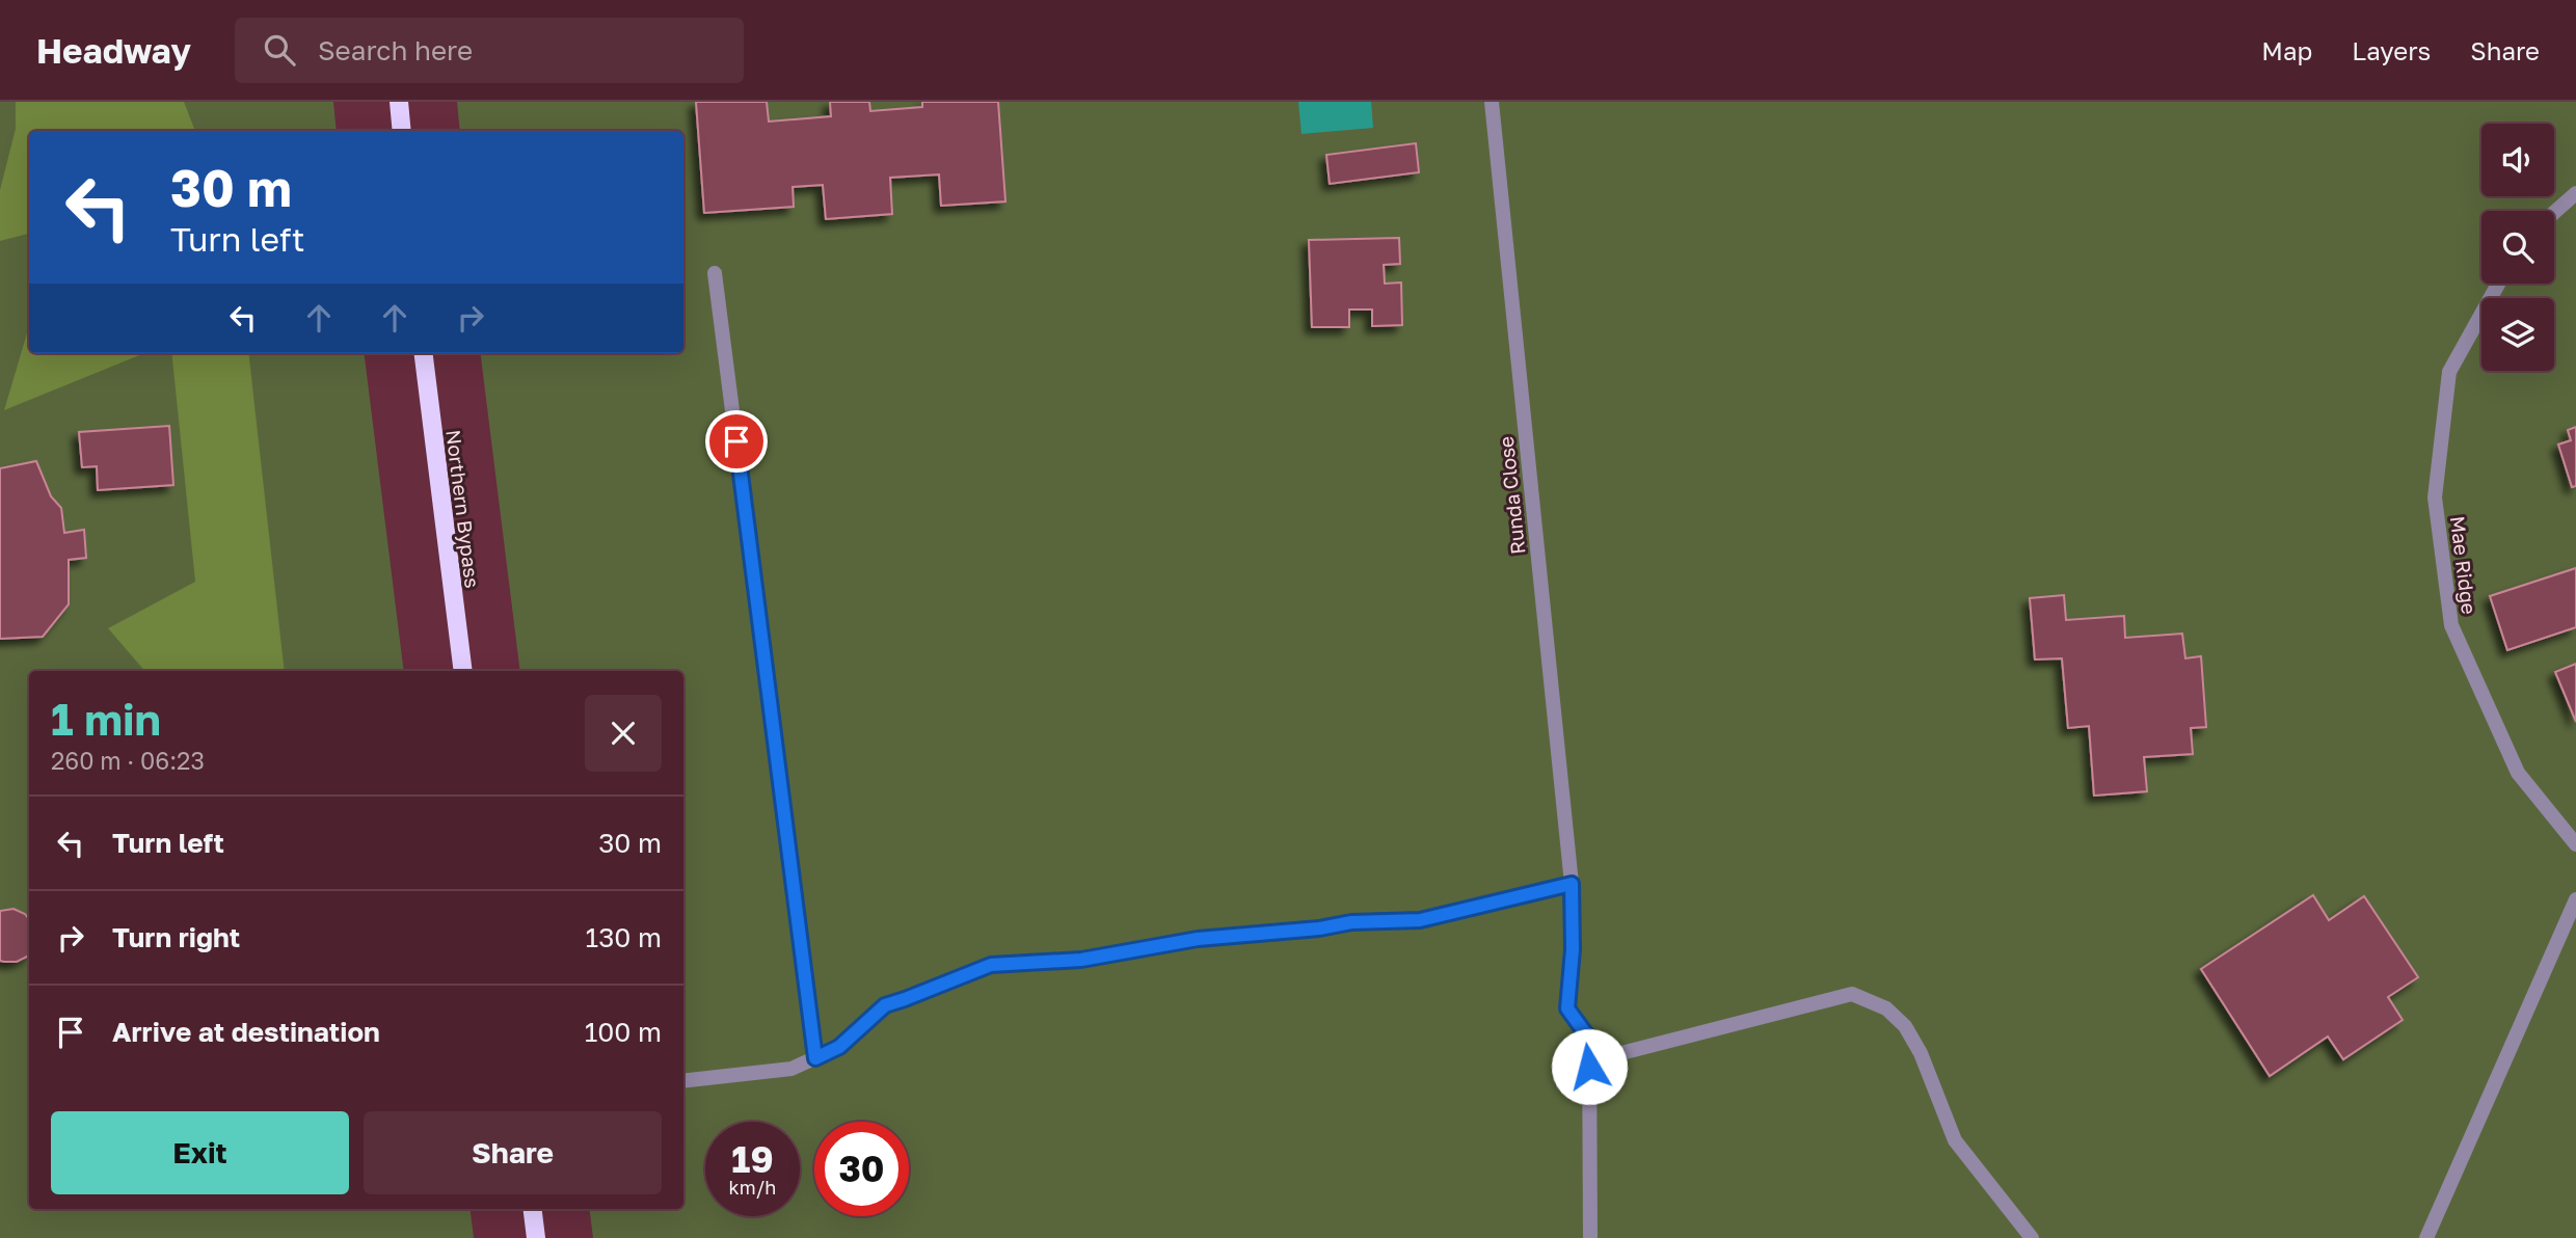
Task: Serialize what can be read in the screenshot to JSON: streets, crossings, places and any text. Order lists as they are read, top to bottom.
{
  "streets": {
    "main road": ["Northern Bypass"],
    "street": ["Runda Close", "Mae Ridge"]
  },
  "page": {
    "header": "Headway",
    "search": "Search here",
    "nav": ["Map", "Layers", "Share"],
    "turn": ["30 m", "Turn left"],
    "heading": ["1 min", "260 m · 06:23"],
    "list": [
      {
        "name": "Turn left",
        "value": "30 m"
      },
      {
        "name": "Turn right",
        "value": "130 m"
      },
      {
        "name": "Arrive at destination",
        "value": "100 m"
      }
    ],
    "buttons": ["Exit", "Share"],
    "speed": "19 km/h",
    "limit": "30"
  }
}
